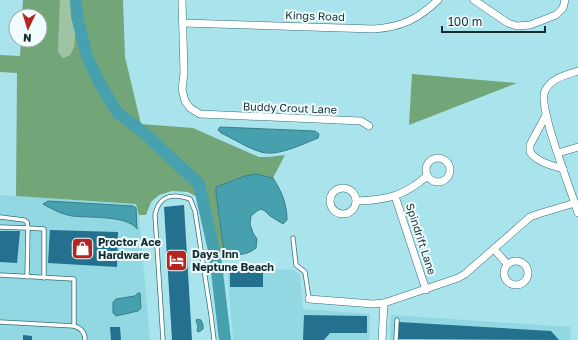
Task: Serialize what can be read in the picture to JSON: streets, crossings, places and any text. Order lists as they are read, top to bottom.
{
  "streets": {
    "street": ["Kings Road", "Buddy Crout Lane", "Spindrift Lane"]
  },
  "crossings": [
    ["Kings Road", "Buddy Crout Lane"]
  ],
  "places": {
    "shop": ["Proctor Ace Hardware"],
    "hotel": ["Days Inn Neptune Beach"]
  },
  "scale_bar": "100 m",
  "north": "bottom"
}
